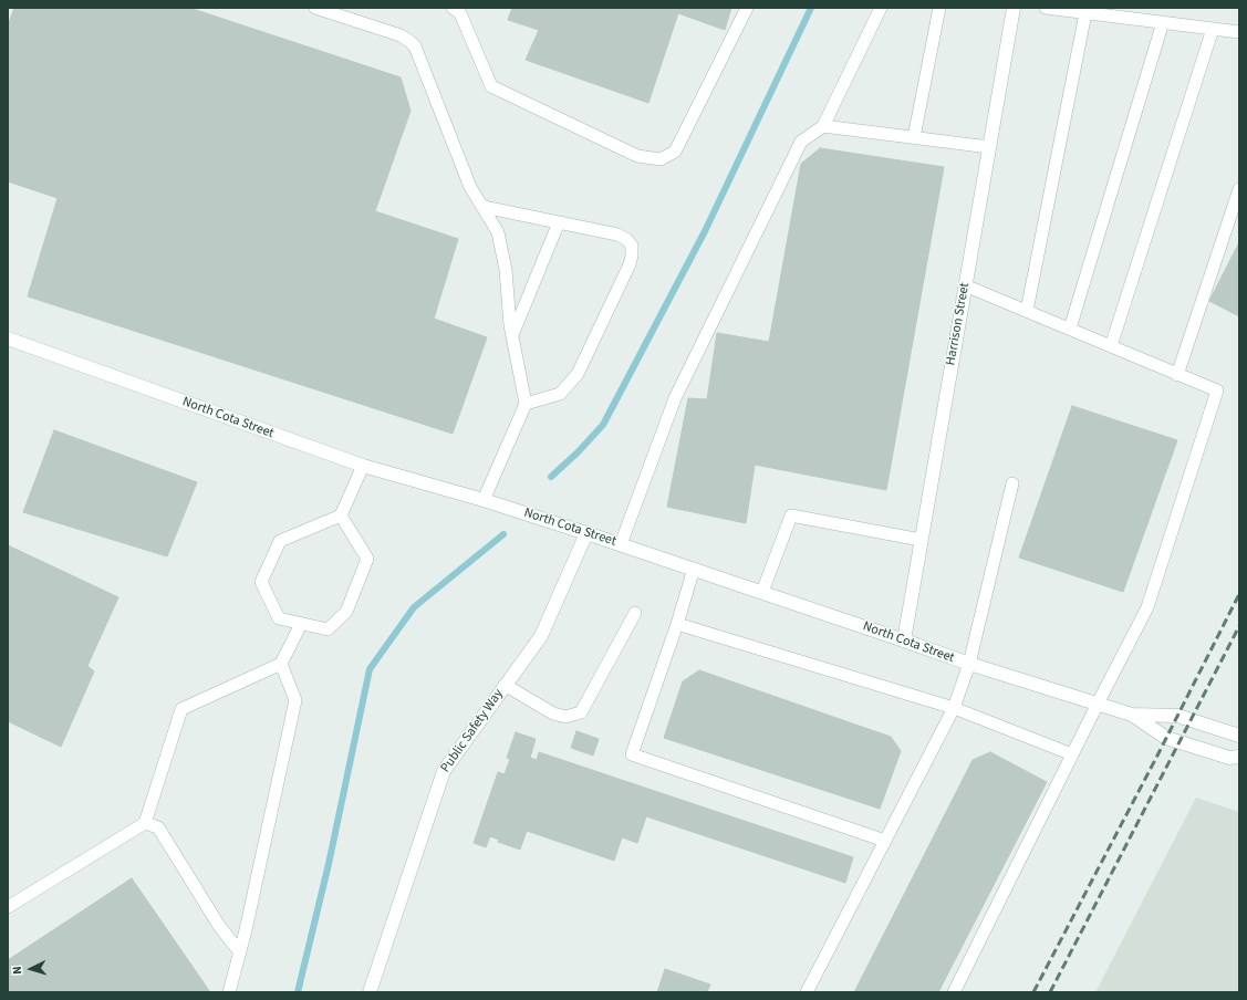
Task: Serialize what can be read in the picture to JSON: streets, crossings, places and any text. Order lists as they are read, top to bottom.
{
  "streets": {
    "street": ["Harrison Street", "North Cota Street", "Public Safety Way"]
  },
  "crossings": [
    ["Harrison Street", "North Cota Street"],
    ["North Cota Street", "Public Safety Way"]
  ],
  "north": "left"
}
